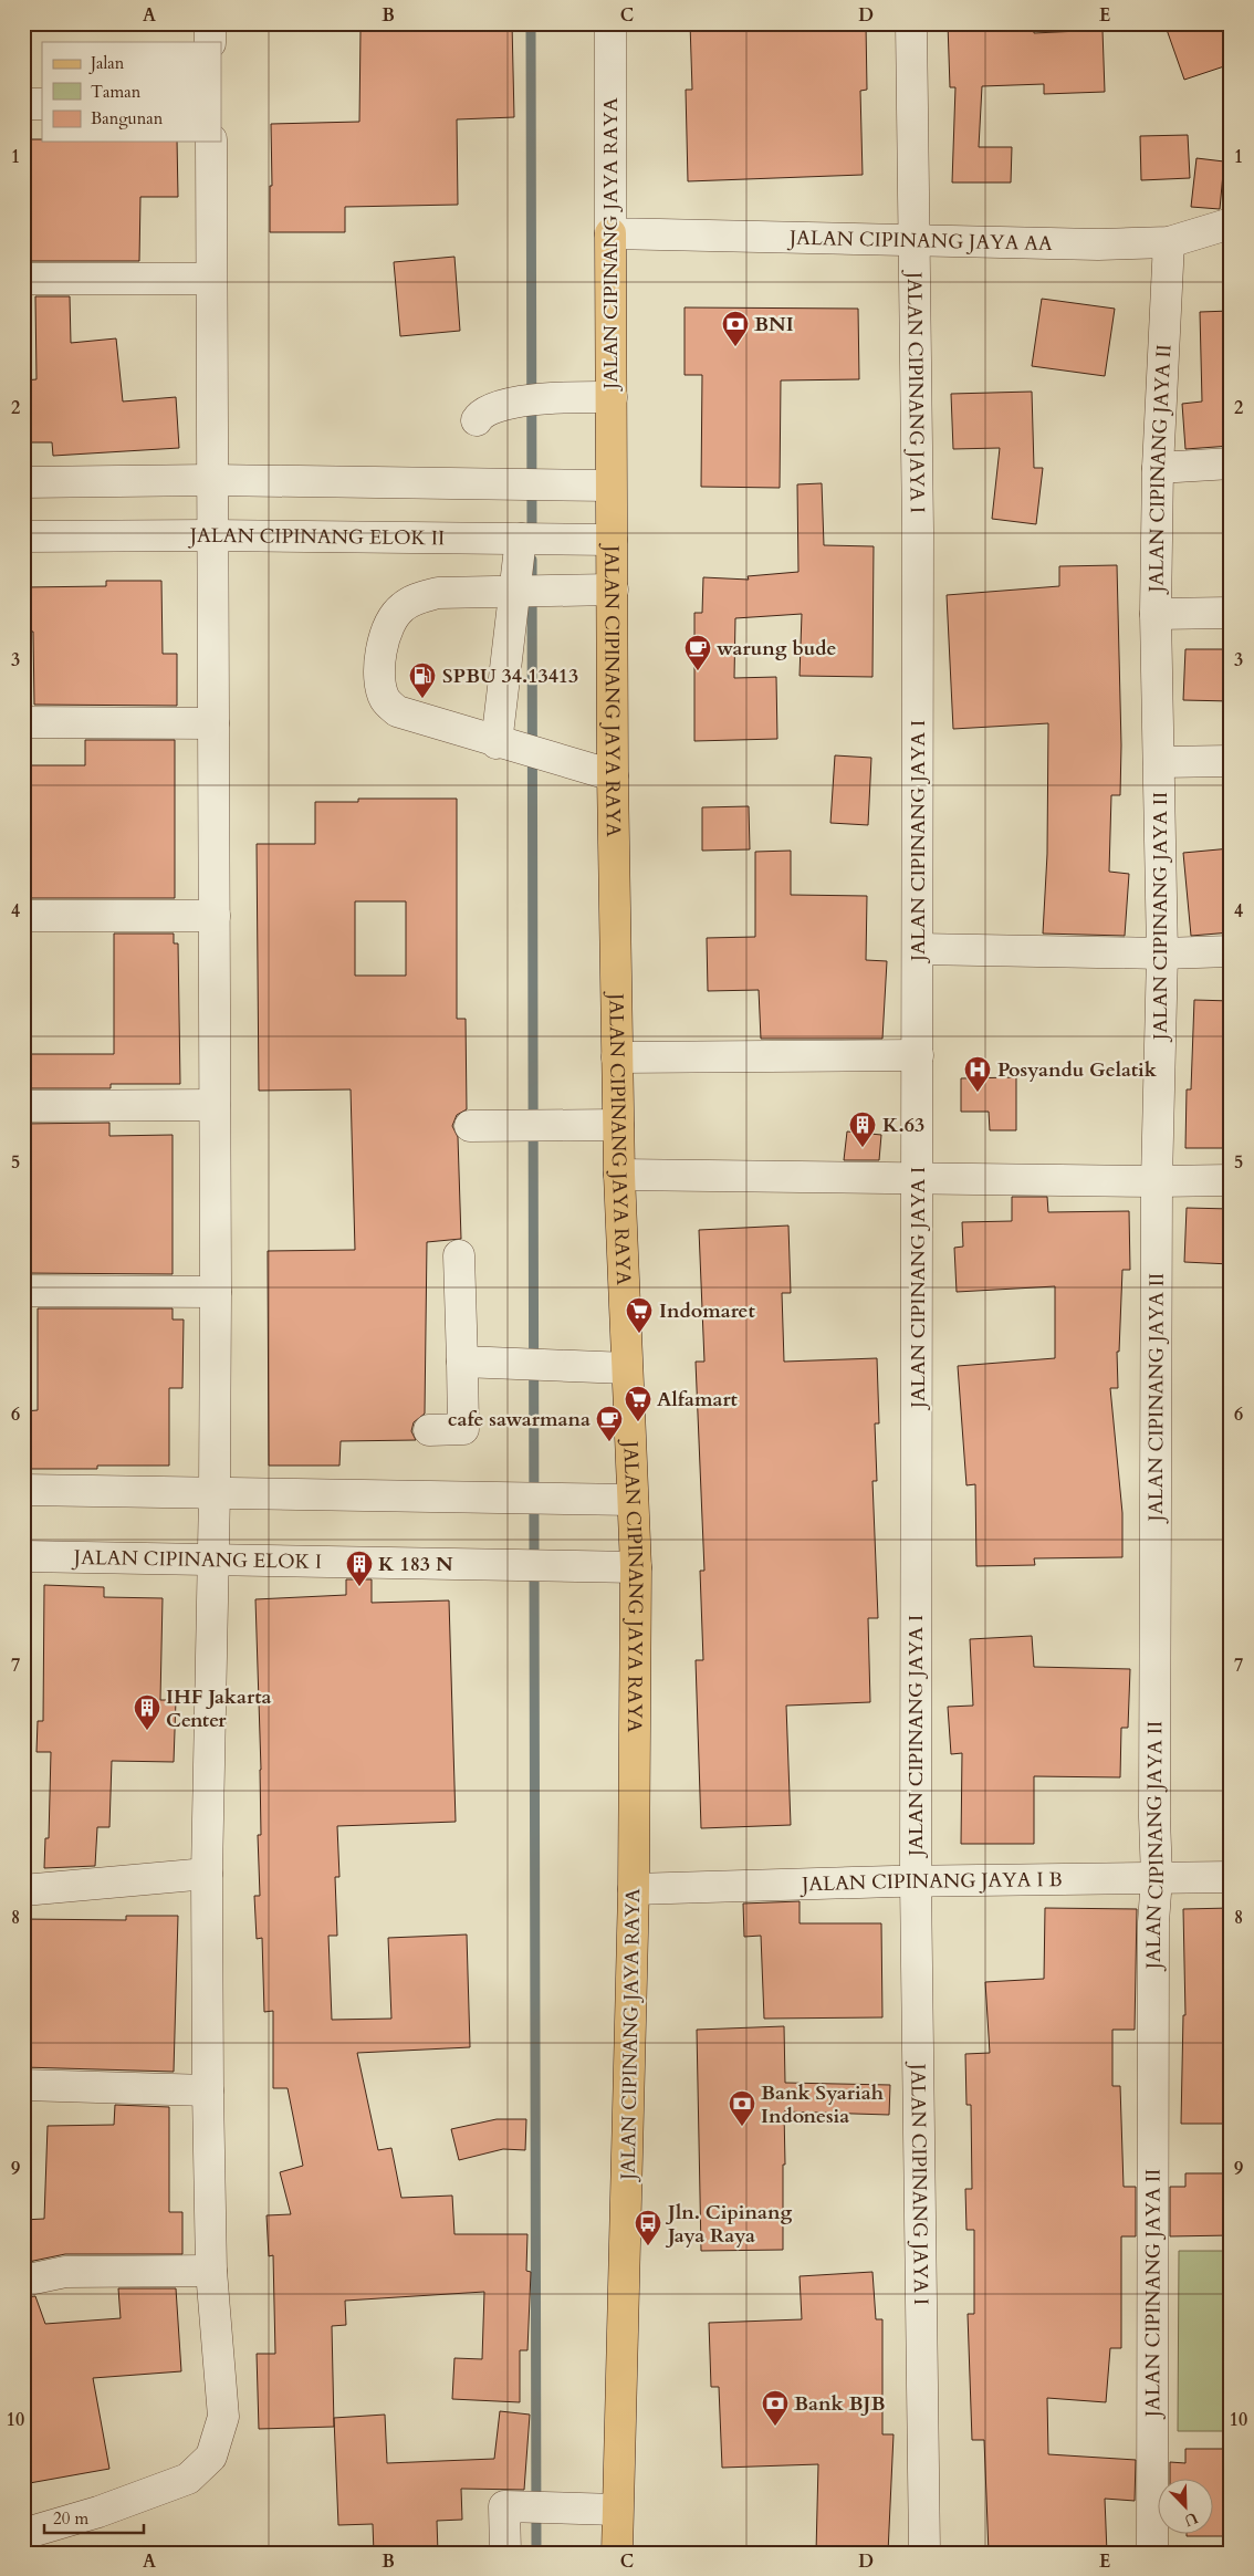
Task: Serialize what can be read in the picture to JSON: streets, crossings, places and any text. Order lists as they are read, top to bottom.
{
  "streets": {
    "main road": ["JALAN CIPINANG JAYA RAYA"],
    "street": [
      "JALAN CIPINANG JAYA AA",
      "JALAN CIPINANG JAYA I",
      "JALAN CIPINANG JAYA II",
      "JALAN CIPINANG ELOK II",
      "JALAN CIPINANG ELOK I",
      "JALAN CIPINANG JAYA I B"
    ]
  },
  "crossings": [
    ["JALAN CIPINANG JAYA AA", "JALAN CIPINANG JAYA RAYA"],
    ["JALAN CIPINANG JAYA AA", "JALAN CIPINANG JAYA I"],
    ["JALAN CIPINANG JAYA AA", "JALAN CIPINANG JAYA II"],
    ["JALAN CIPINANG JAYA RAYA", "JALAN CIPINANG ELOK II"],
    ["JALAN CIPINANG JAYA RAYA", "JALAN CIPINANG ELOK I"],
    ["JALAN CIPINANG JAYA RAYA", "JALAN CIPINANG JAYA I B"],
    ["JALAN CIPINANG JAYA I", "JALAN CIPINANG JAYA I B"],
    ["JALAN CIPINANG JAYA II", "JALAN CIPINANG JAYA I B"]
  ],
  "places": {
    "bank": ["BNI", "Bank Syariah Indonesia", "Bank BJB"],
    "cafe": ["warung bude", "cafe sawarmana"],
    "fuel station": ["SPBU 34.13413"],
    "hospital": ["Posyandu Gelatik"],
    "building": ["K.63", "K 183 N", "IHF Jakarta Center"],
    "supermarket": ["Indomaret", "Alfamart"],
    "bus stop": ["Jln. Cipinang Jaya Raya"]
  },
  "legend": ["Jalan", "Taman", "Bangunan"],
  "scale_bar": "20 m",
  "north": "bottom right",
  "grid": {
    "columns": [
      "A",
      "B",
      "C",
      "D",
      "E"
    ],
    "rows": [
      "1",
      "2",
      "3",
      "4",
      "5",
      "6",
      "7",
      "8",
      "9",
      "10"
    ]
  }
}
